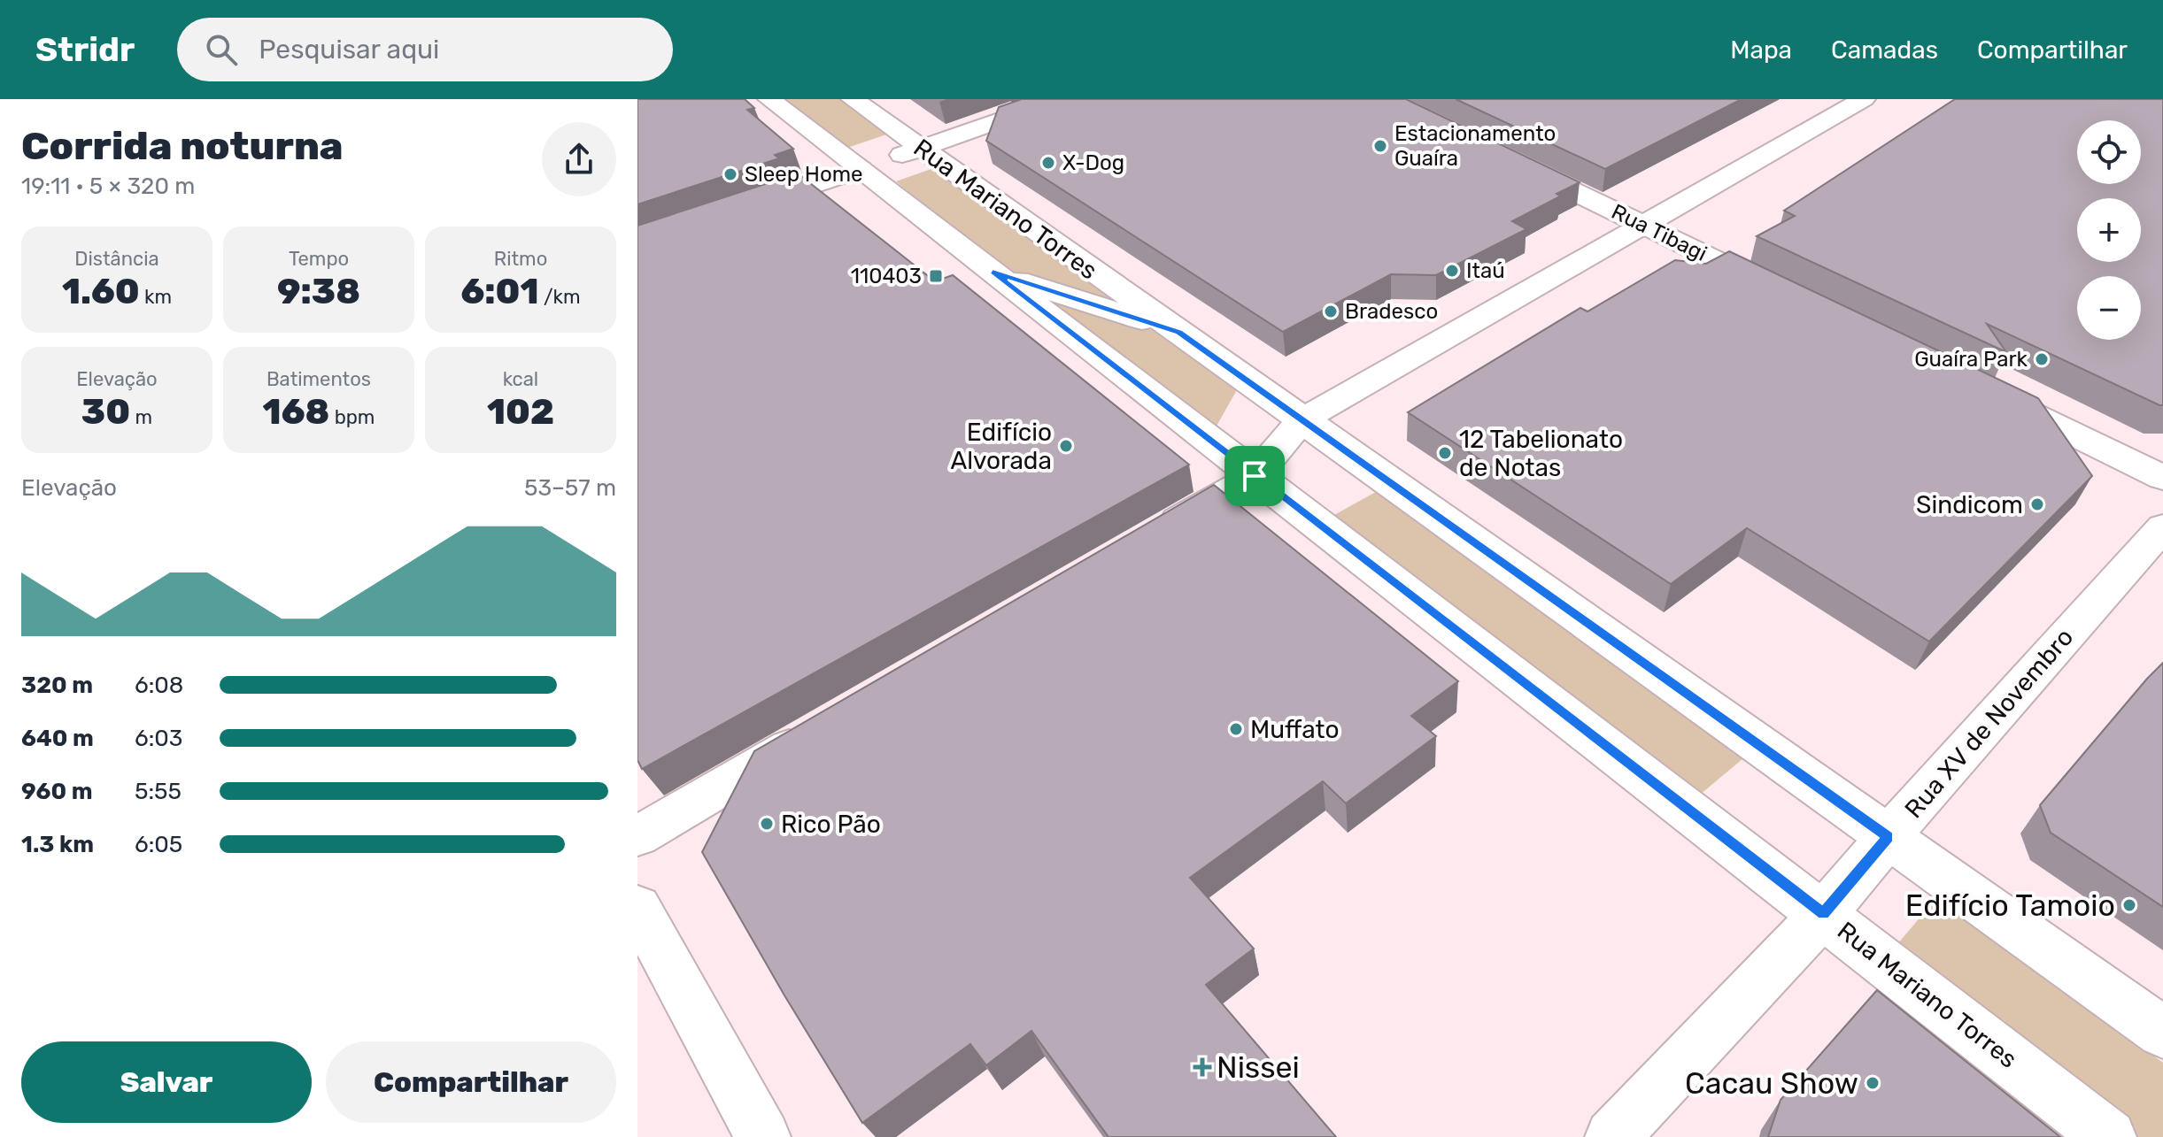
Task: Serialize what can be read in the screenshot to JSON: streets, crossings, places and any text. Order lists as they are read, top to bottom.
{
  "streets": {
    "main road": ["Rua Mariano Torres", "Rua Tibagi", "Rua XV de Novembro"]
  },
  "crossings": [
    ["Rua Mariano Torres", "Rua XV de Novembro"]
  ],
  "places": {
    "other": [
      "Estacionamento Guaíra",
      "X-Dog",
      "Sleep Home",
      "Itaú",
      "Bradesco",
      "Guaíra Park",
      "Edifício Alvorada",
      "12 Tabelionato de Notas",
      "Sindicom",
      "Muffato",
      "Rico Pão",
      "Edifício Tamoio",
      "Cacau Show"
    ],
    "transit": ["110403"],
    "health": ["Nissei"]
  },
  "page": {
    "header": "Stridr",
    "search": "Pesquisar aqui",
    "nav": ["Mapa", "Camadas", "Compartilhar"],
    "heading": ["Corrida noturna", "19:11 · 5 × 320 m"],
    "map_buttons": ["+", "−"],
    "stats": [
      ["Distância", "1.60 km"],
      ["Tempo", "9:38"],
      ["Ritmo", "6:01 /km"],
      ["Elevação", "30 m"],
      ["Batimentos", "168 bpm"],
      ["kcal", "102"]
    ],
    "chart": ["Elevação", "53–57 m"],
    "list": [
      {
        "name": "320 m",
        "note": "6:08"
      },
      {
        "name": "640 m",
        "note": "6:03"
      },
      {
        "name": "960 m",
        "note": "5:55"
      },
      {
        "name": "1.3 km",
        "note": "6:05"
      }
    ],
    "buttons": ["Salvar", "Compartilhar"]
  }
}
